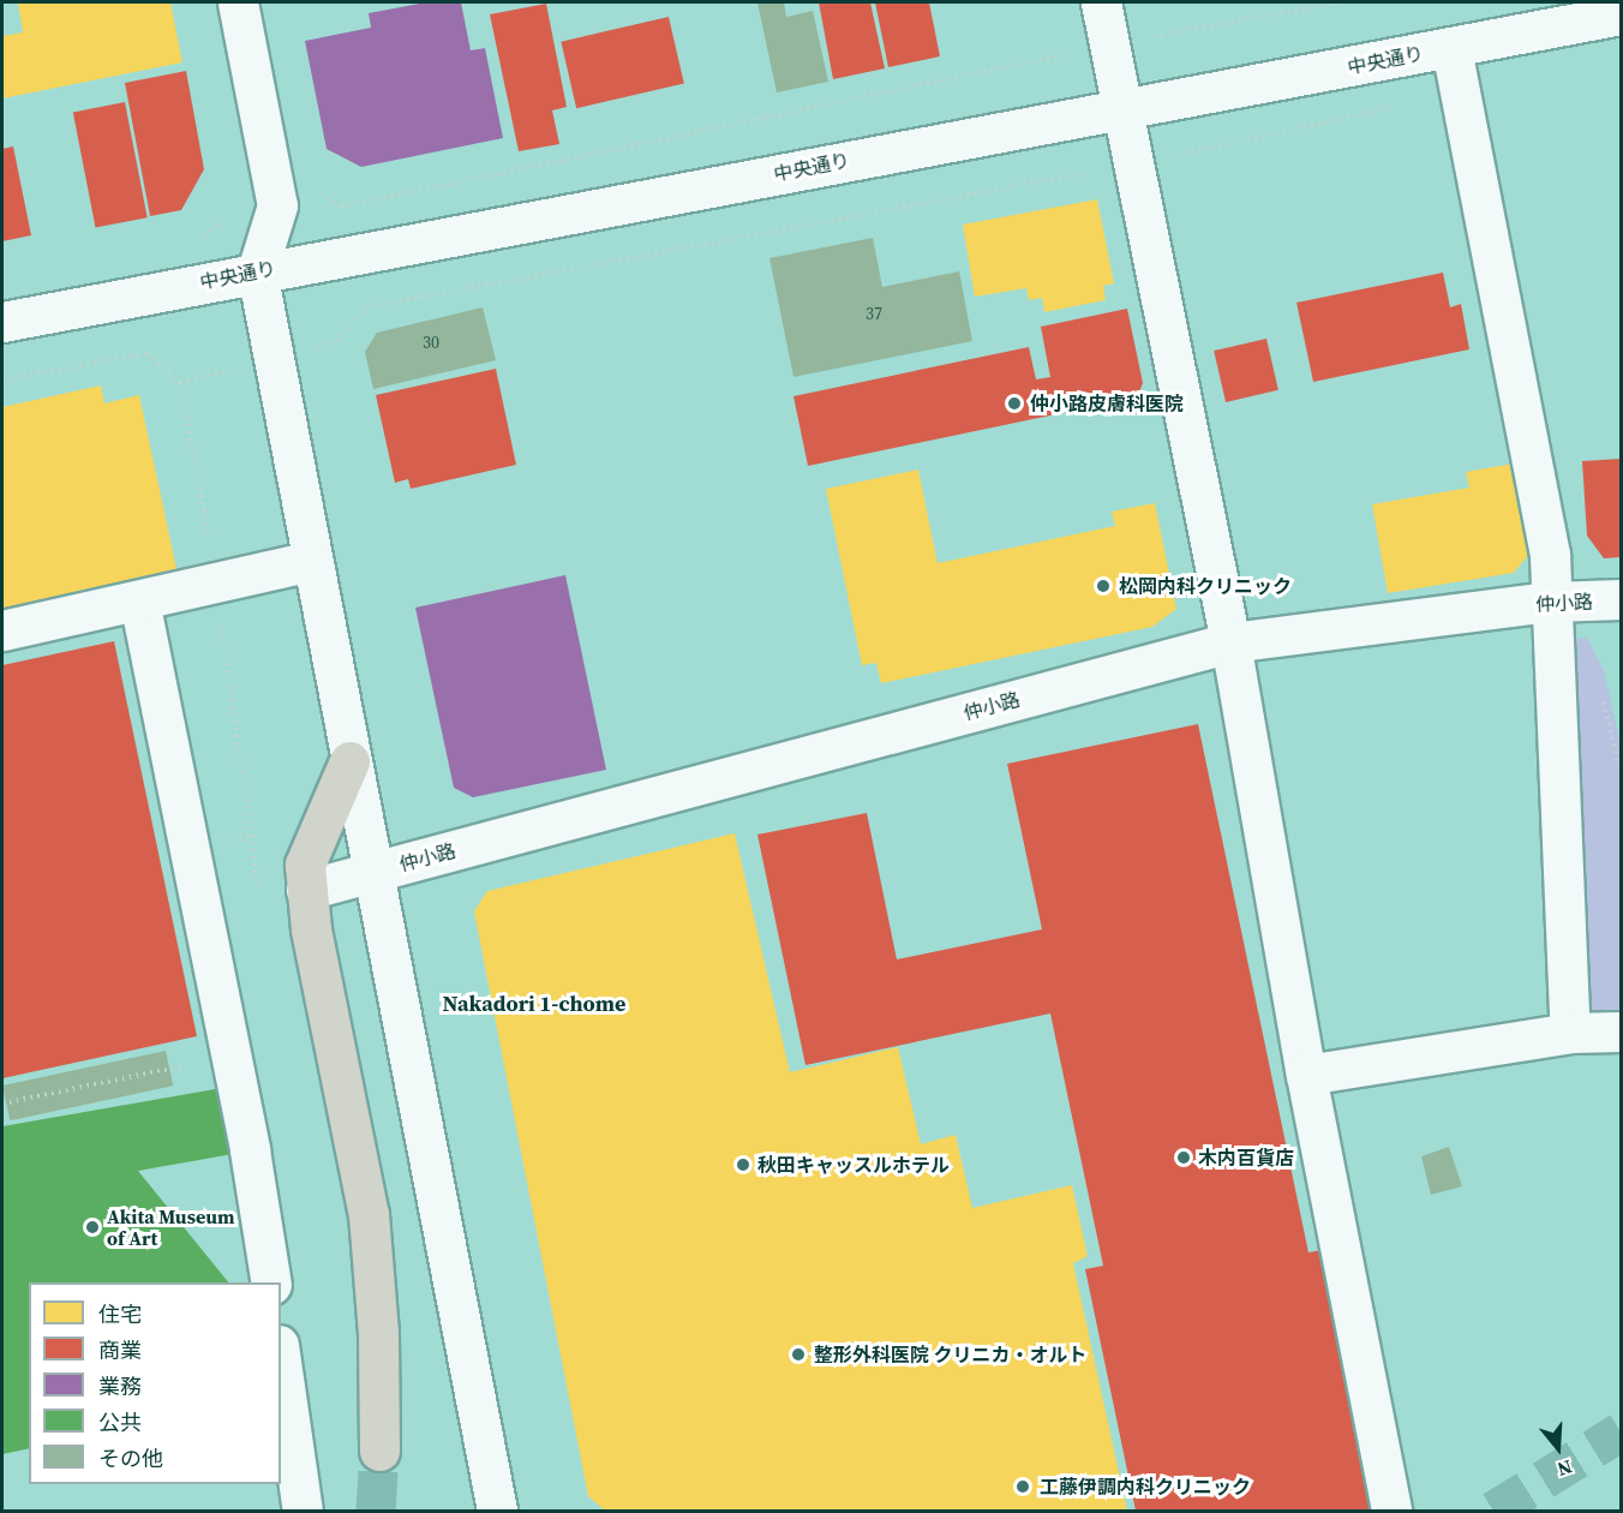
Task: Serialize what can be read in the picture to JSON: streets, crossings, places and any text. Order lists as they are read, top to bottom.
{
  "streets": {
    "street": ["中央通り", "仲小路"]
  },
  "districts": ["Nakadori 1-chome"],
  "places": [
    "仲小路皮膚科医院",
    "松岡内科クリニック",
    "木内百貨店",
    "秋田キャッスルホテル",
    "Akita Museum of Art",
    "整形外科医院 クリニカ・オルト",
    "工藤伊調内科クリニック"
  ],
  "house_numbers": ["37", "30"],
  "legend": [
    "住宅",
    "商業",
    "業務",
    "公共",
    "その他"
  ],
  "north": "bottom"
}
